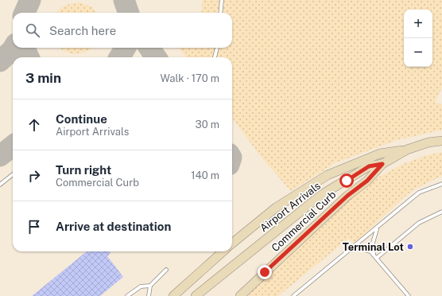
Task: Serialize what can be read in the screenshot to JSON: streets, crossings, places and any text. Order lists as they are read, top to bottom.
{
  "streets": {
    "street": ["Airport Arrivals", "Commercial Curb"]
  },
  "crossings": [
    ["Airport Arrivals", "Commercial Curb"]
  ],
  "places": ["Terminal Lot"],
  "page": {
    "map_buttons": ["+", "−"],
    "search": "Search here",
    "heading": ["3 min", "Walk · 170 m"],
    "list": [
      ["Continue", "Airport Arrivals", "30 m"],
      ["Turn right", "Commercial Curb", "140 m"],
      "Arrive at destination"
    ]
  }
}
